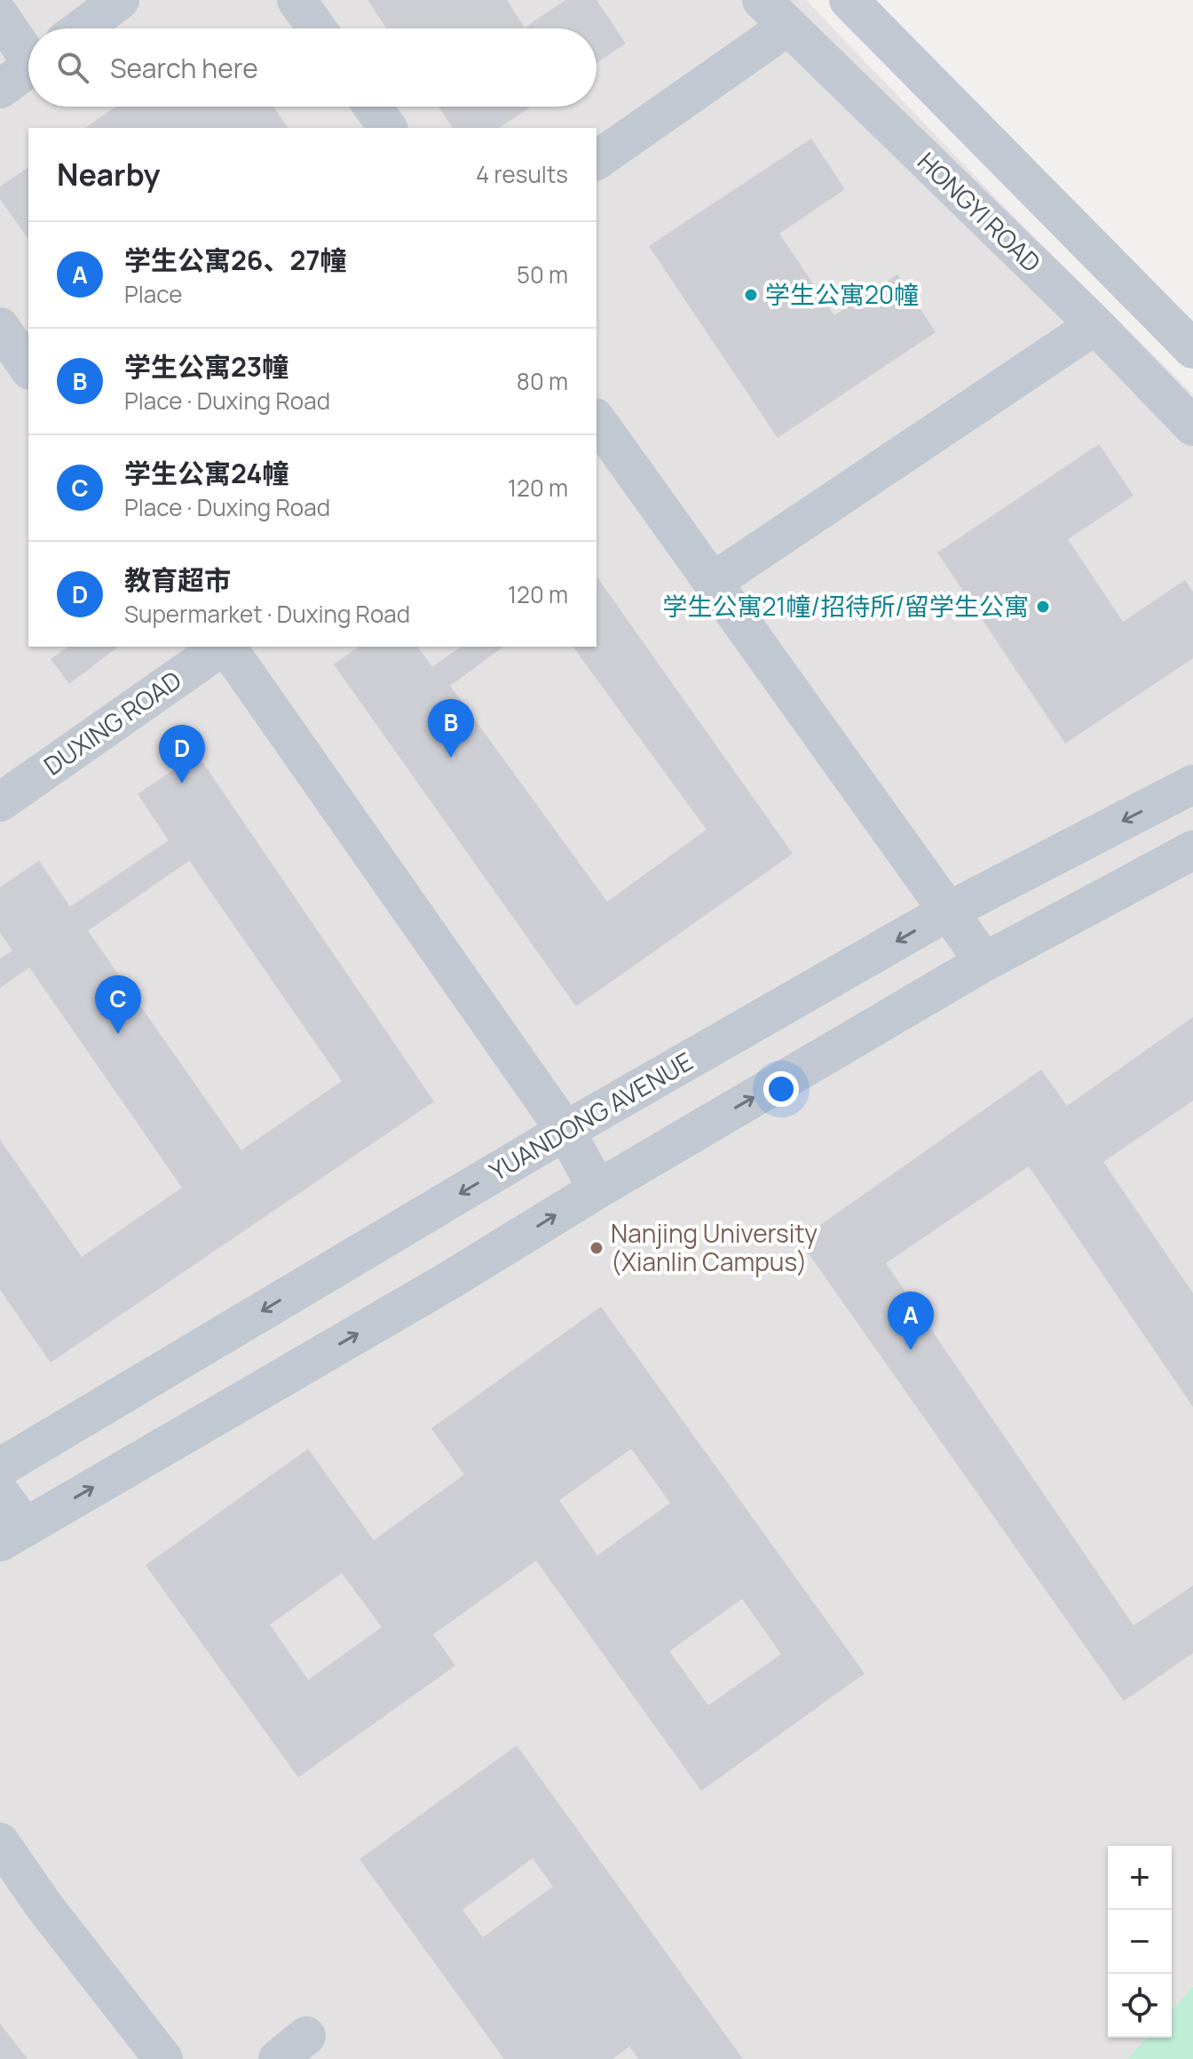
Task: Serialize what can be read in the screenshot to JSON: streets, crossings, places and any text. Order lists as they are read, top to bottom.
{
  "streets": {
    "street": ["HONGYI ROAD", "DUXING ROAD", "YUANDONG AVENUE"]
  },
  "places": ["学生公寓20幢", "学生公寓21幢/招待所/留学生公寓", "Nanjing University (Xianlin Campus)"],
  "page": {
    "search": "Search here",
    "heading": ["Nearby", "4 results"],
    "list": [
      {
        "mark": "A",
        "name": "学生公寓26、27幢",
        "note": "Place",
        "value": "50 m"
      },
      {
        "mark": "B",
        "name": "学生公寓23幢",
        "note": "Place · Duxing Road",
        "value": "80 m"
      },
      {
        "mark": "C",
        "name": "学生公寓24幢",
        "note": "Place · Duxing Road",
        "value": "120 m"
      },
      {
        "mark": "D",
        "name": "教育超市",
        "note": "Supermarket · Duxing Road",
        "value": "120 m"
      }
    ],
    "pins": [
      "B",
      "D",
      "C",
      "A"
    ],
    "map_buttons": ["+", "−"]
  }
}
